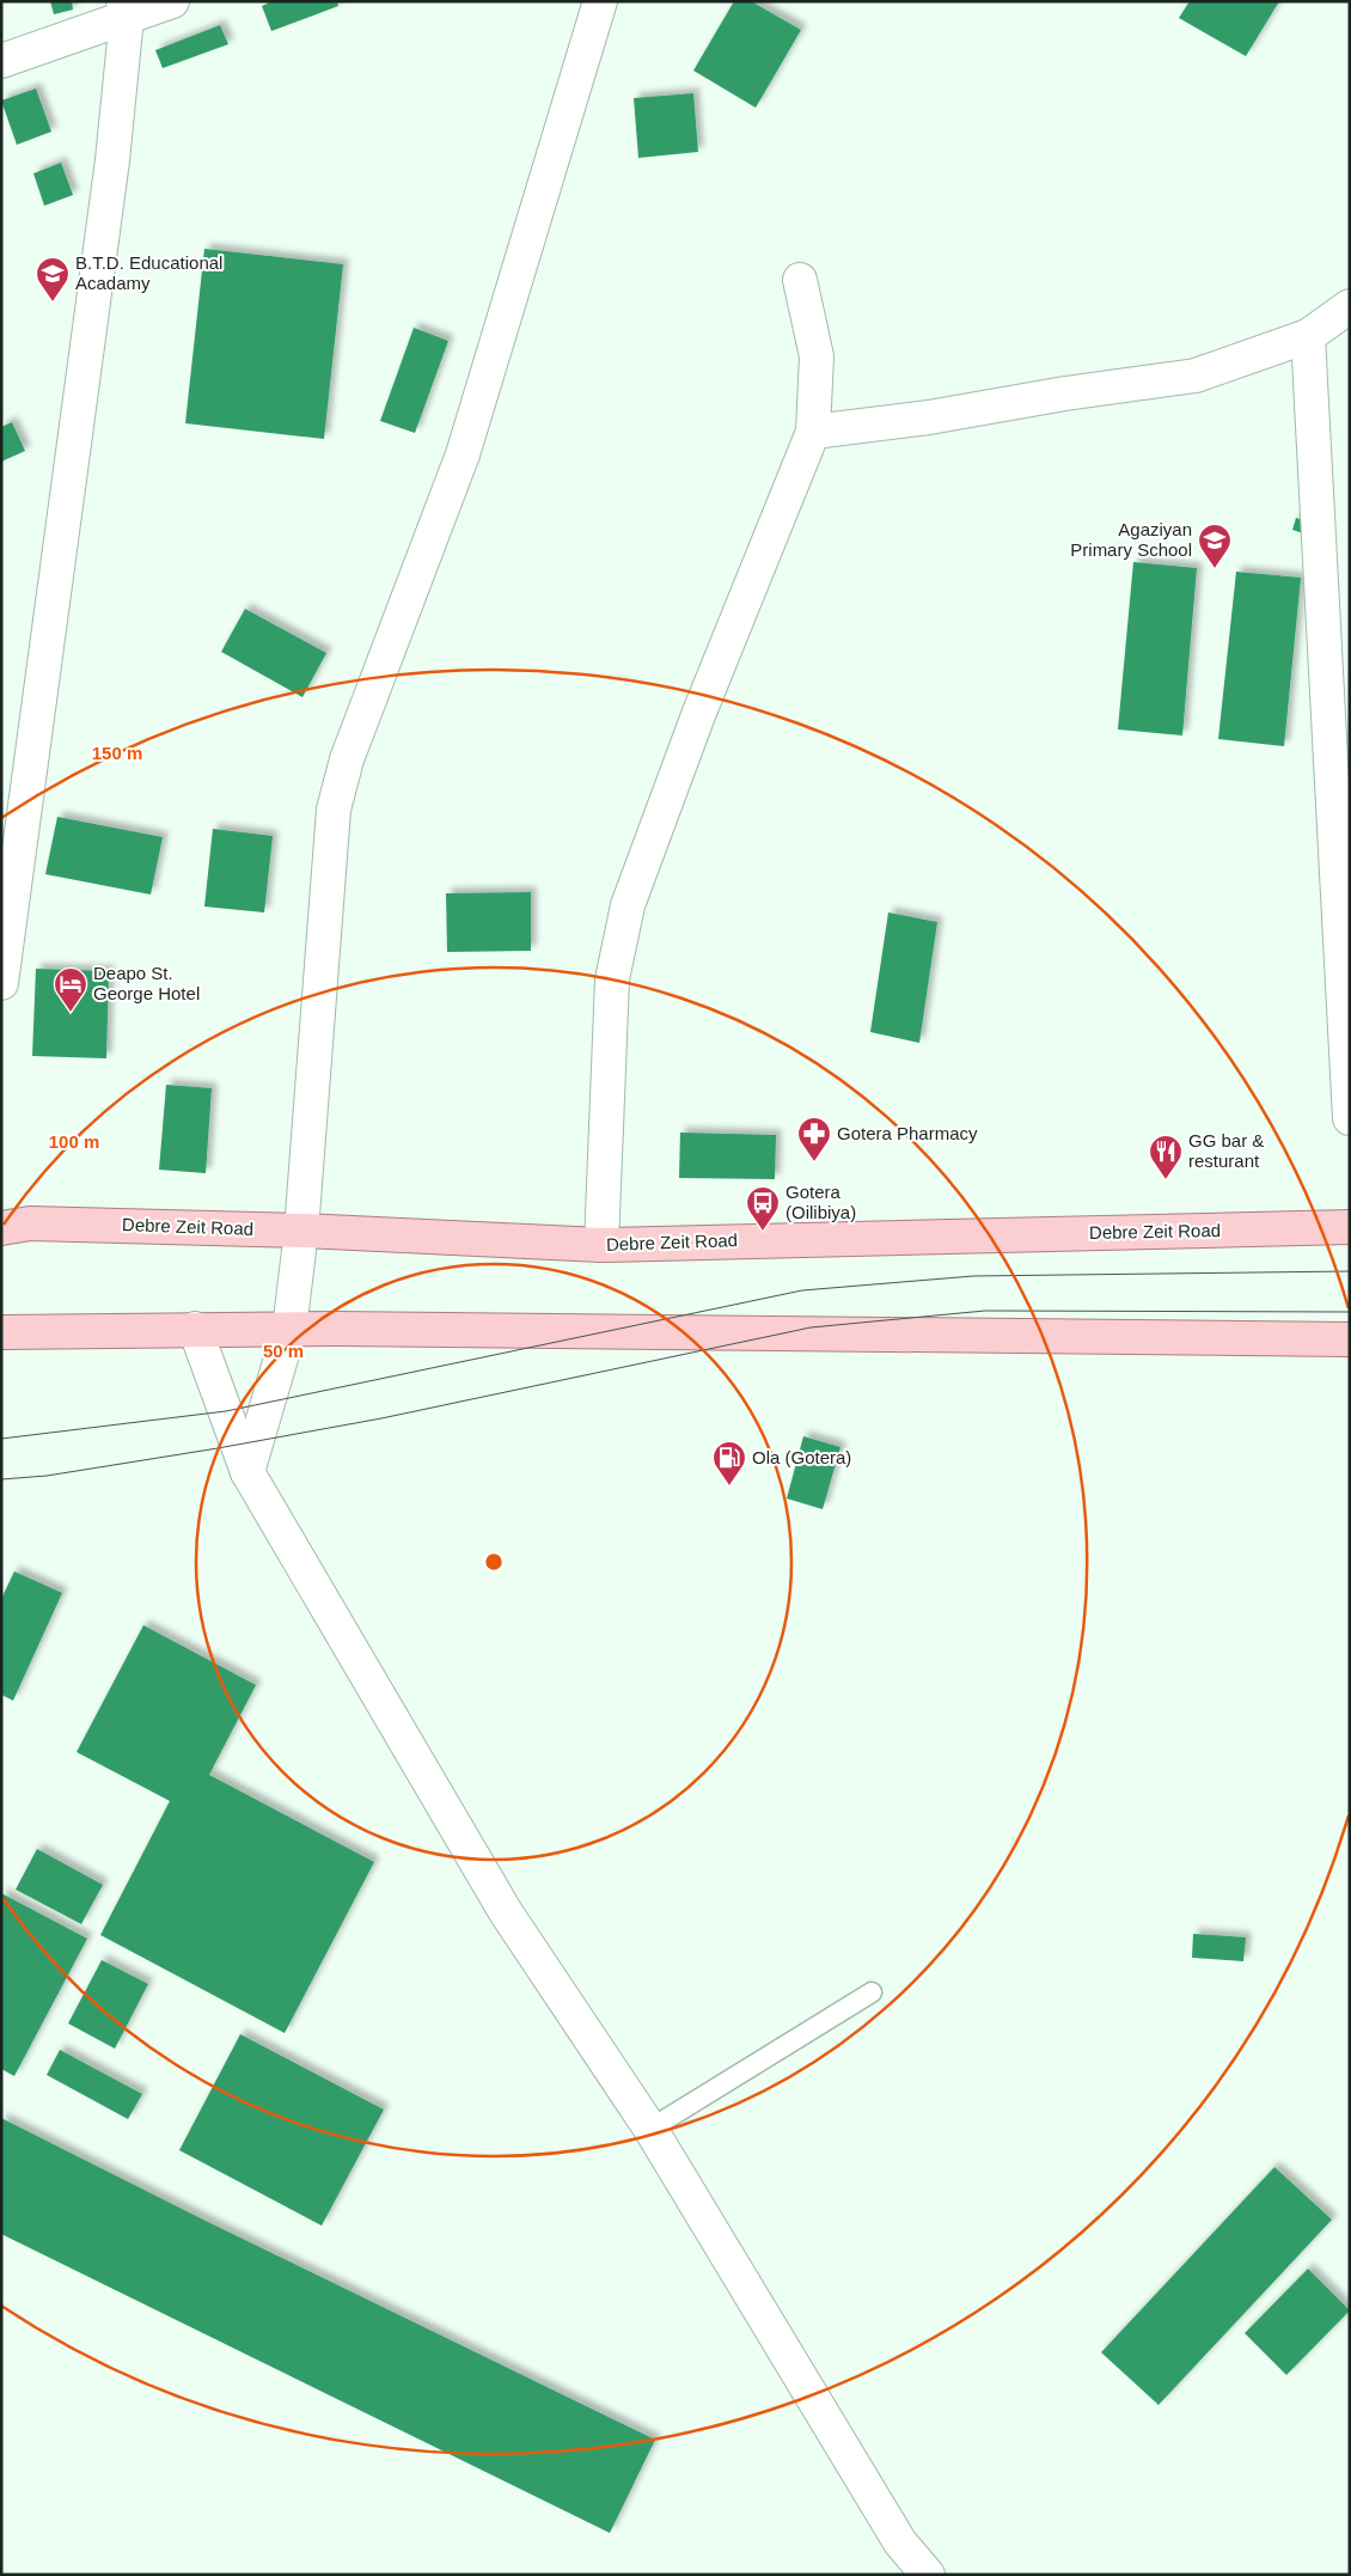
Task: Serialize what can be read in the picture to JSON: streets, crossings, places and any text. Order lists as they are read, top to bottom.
{
  "streets": {
    "main road": ["Debre Zeit Road"]
  },
  "places": {
    "school or university": ["B.T.D. Educational Acadamy", "Agaziyan Primary School"],
    "hotel": ["Deapo St. George Hotel"],
    "pharmacy": ["Gotera Pharmacy"],
    "restaurant": ["GG bar & resturant"],
    "bus stop": ["Gotera (Oilibiya)"],
    "fuel station": ["Ola (Gotera)"]
  },
  "rings": ["150 m", "100 m", "50 m"]
}
